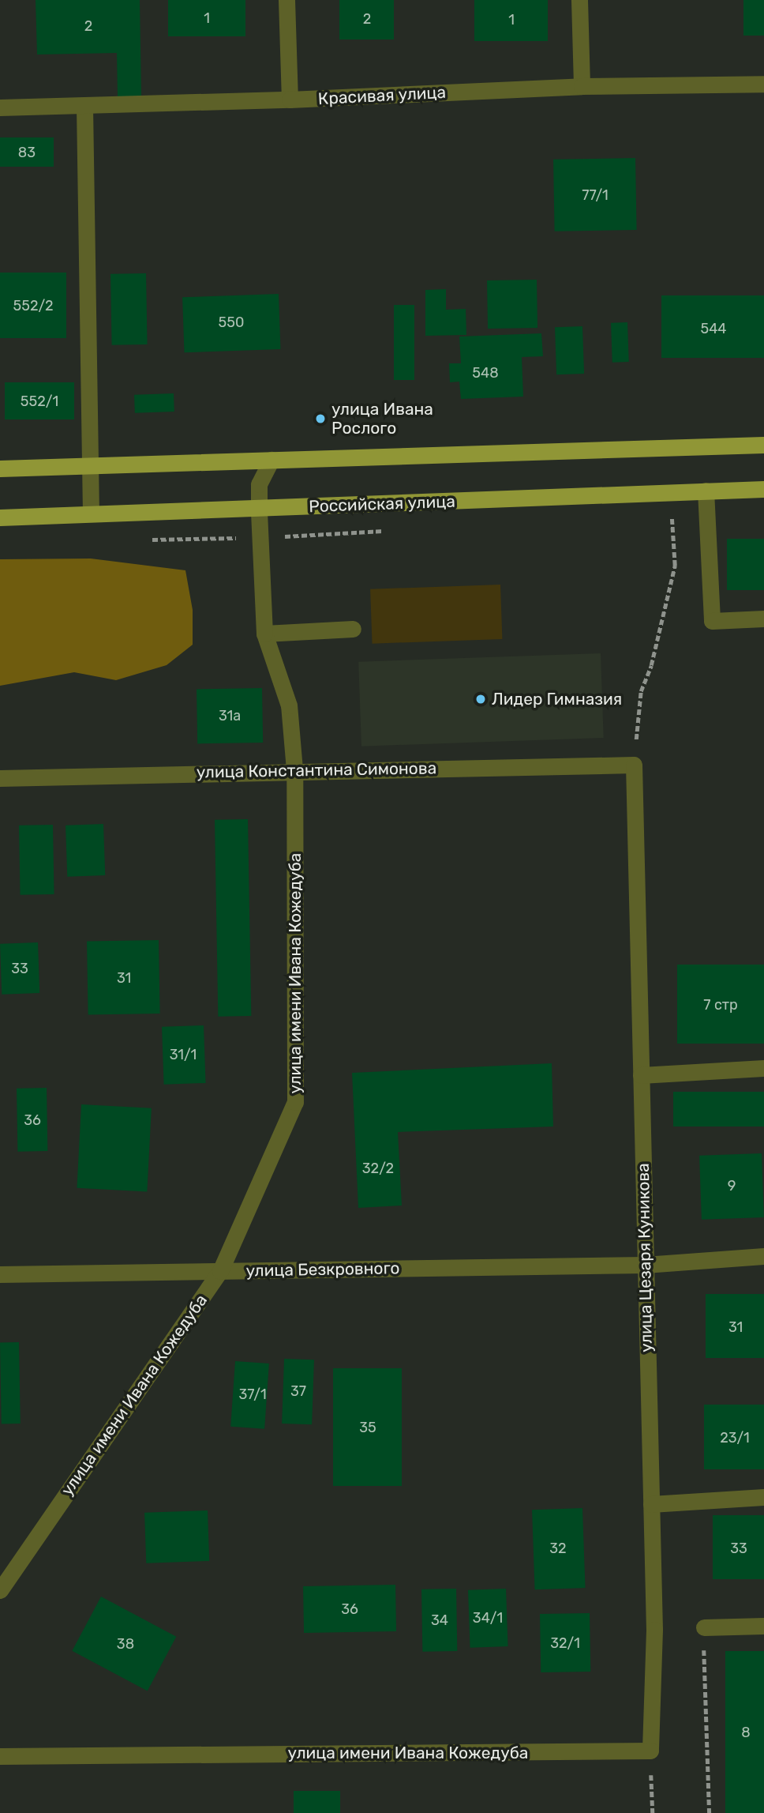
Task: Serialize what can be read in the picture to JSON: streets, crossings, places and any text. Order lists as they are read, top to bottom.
{
  "streets": {
    "main road": ["Российская улица"],
    "street": [
      "Красивая улица",
      "улица Константина Симонова",
      "улица имени Ивана Кожедуба",
      "улица Цезаря Куникова",
      "улица Безкровного"
    ]
  },
  "crossings": [
    ["Российская улица", "улица имени Ивана Кожедуба"],
    ["улица Константина Симонова", "улица имени Ивана Кожедуба"],
    ["улица Константина Симонова", "улица Цезаря Куникова"],
    ["улица имени Ивана Кожедуба", "улица Цезаря Куникова"],
    ["улица имени Ивана Кожедуба", "улица Безкровного"],
    ["улица Цезаря Куникова", "улица Безкровного"]
  ],
  "places": ["улица Ивана Рослого", "Лидер Гимназия"],
  "house_numbers": [
    "1",
    "2",
    "1",
    "2",
    "83",
    "77/1",
    "552/2",
    "550",
    "544",
    "548",
    "552/1",
    "31а",
    "33",
    "31",
    "7 стр",
    "31/1",
    "36",
    "32/2",
    "9",
    "31",
    "37",
    "37/1",
    "35",
    "23/1",
    "32",
    "33",
    "36",
    "34/1",
    "34",
    "32/1",
    "38",
    "8"
  ]
}
